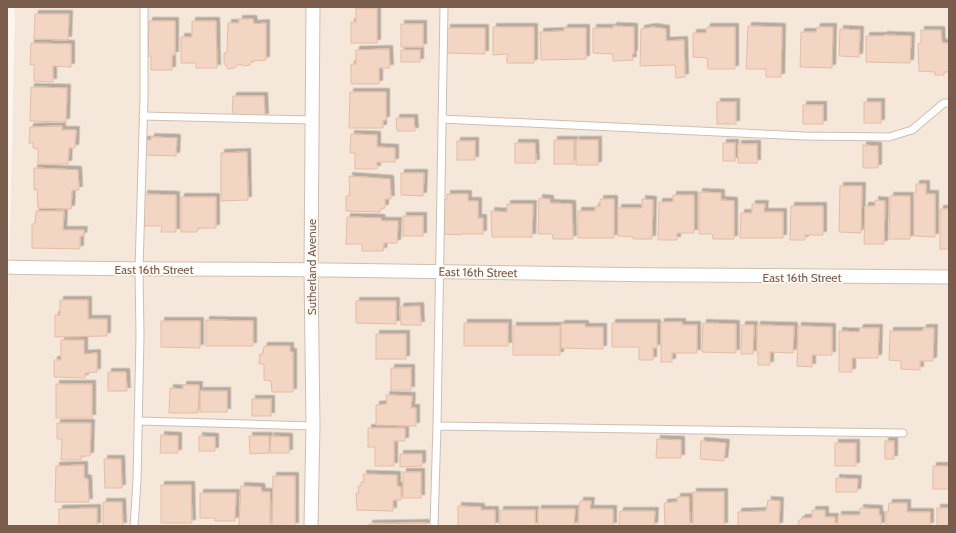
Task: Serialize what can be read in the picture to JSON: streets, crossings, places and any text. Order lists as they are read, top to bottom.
{
  "streets": {
    "street": ["Sutherland Avenue", "East 16th Street"]
  },
  "crossings": [
    ["Sutherland Avenue", "East 16th Street"]
  ]
}
